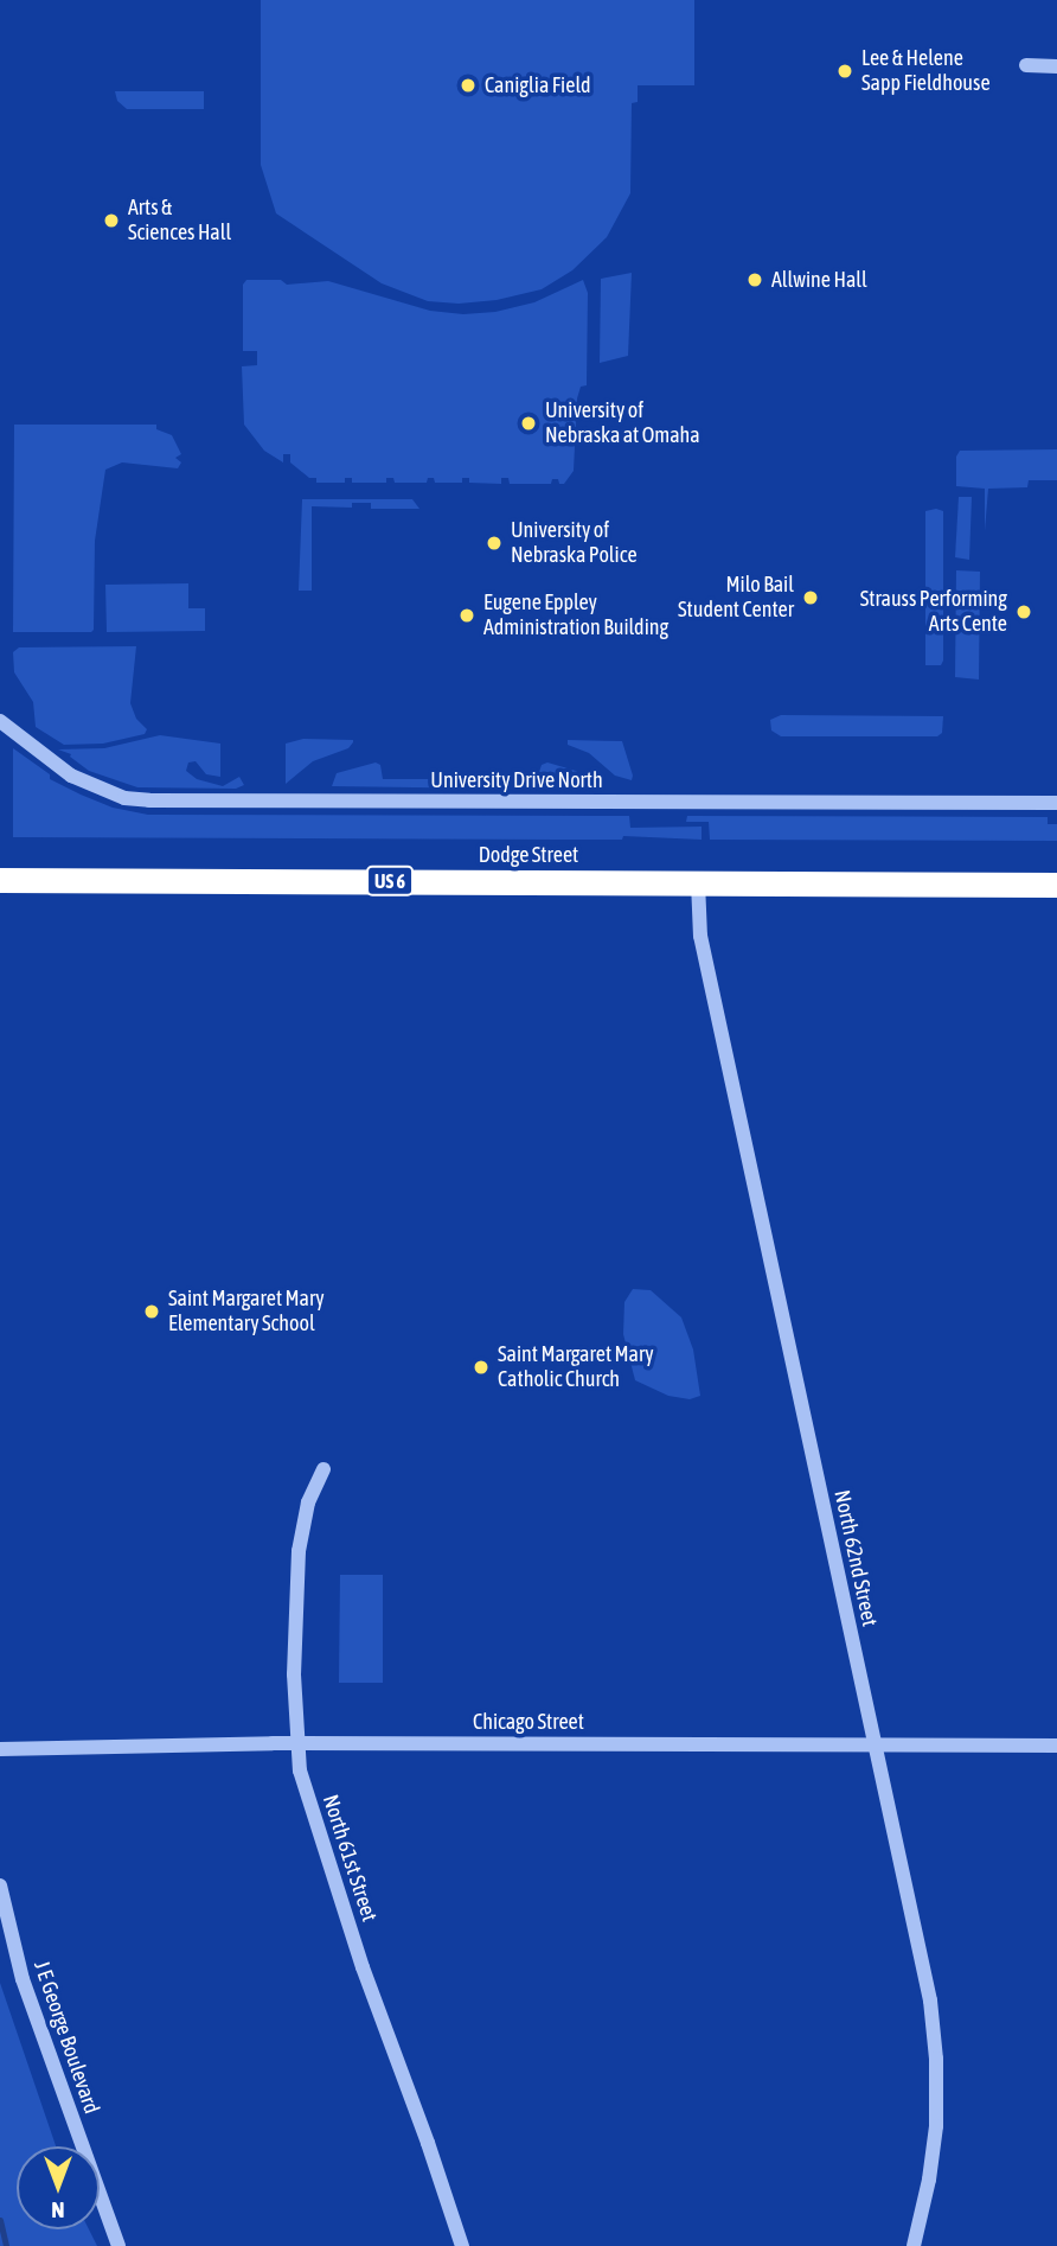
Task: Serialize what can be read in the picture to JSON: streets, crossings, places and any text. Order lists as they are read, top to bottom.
{
  "streets": {
    "highway": ["Dodge Street", "US 6"],
    "street": [
      "University Drive North",
      "North 62nd Street",
      "Chicago Street",
      "North 61st Street",
      "J E George Boulevard"
    ]
  },
  "crossings": [
    ["Dodge Street", "North 62nd Street"],
    ["North 62nd Street", "Chicago Street"],
    ["Chicago Street", "North 61st Street"]
  ],
  "places": [
    "Lee & Helene Sapp Fieldhouse",
    "Caniglia Field",
    "Arts & Sciences Hall",
    "Allwine Hall",
    "University of Nebraska at Omaha",
    "University of Nebraska Police",
    "Milo Bail Student Center",
    "Strauss Performing Arts Cente",
    "Eugene Eppley Administration Building",
    "Saint Margaret Mary Elementary School",
    "Saint Margaret Mary Catholic Church"
  ],
  "north": "bottom"
}
